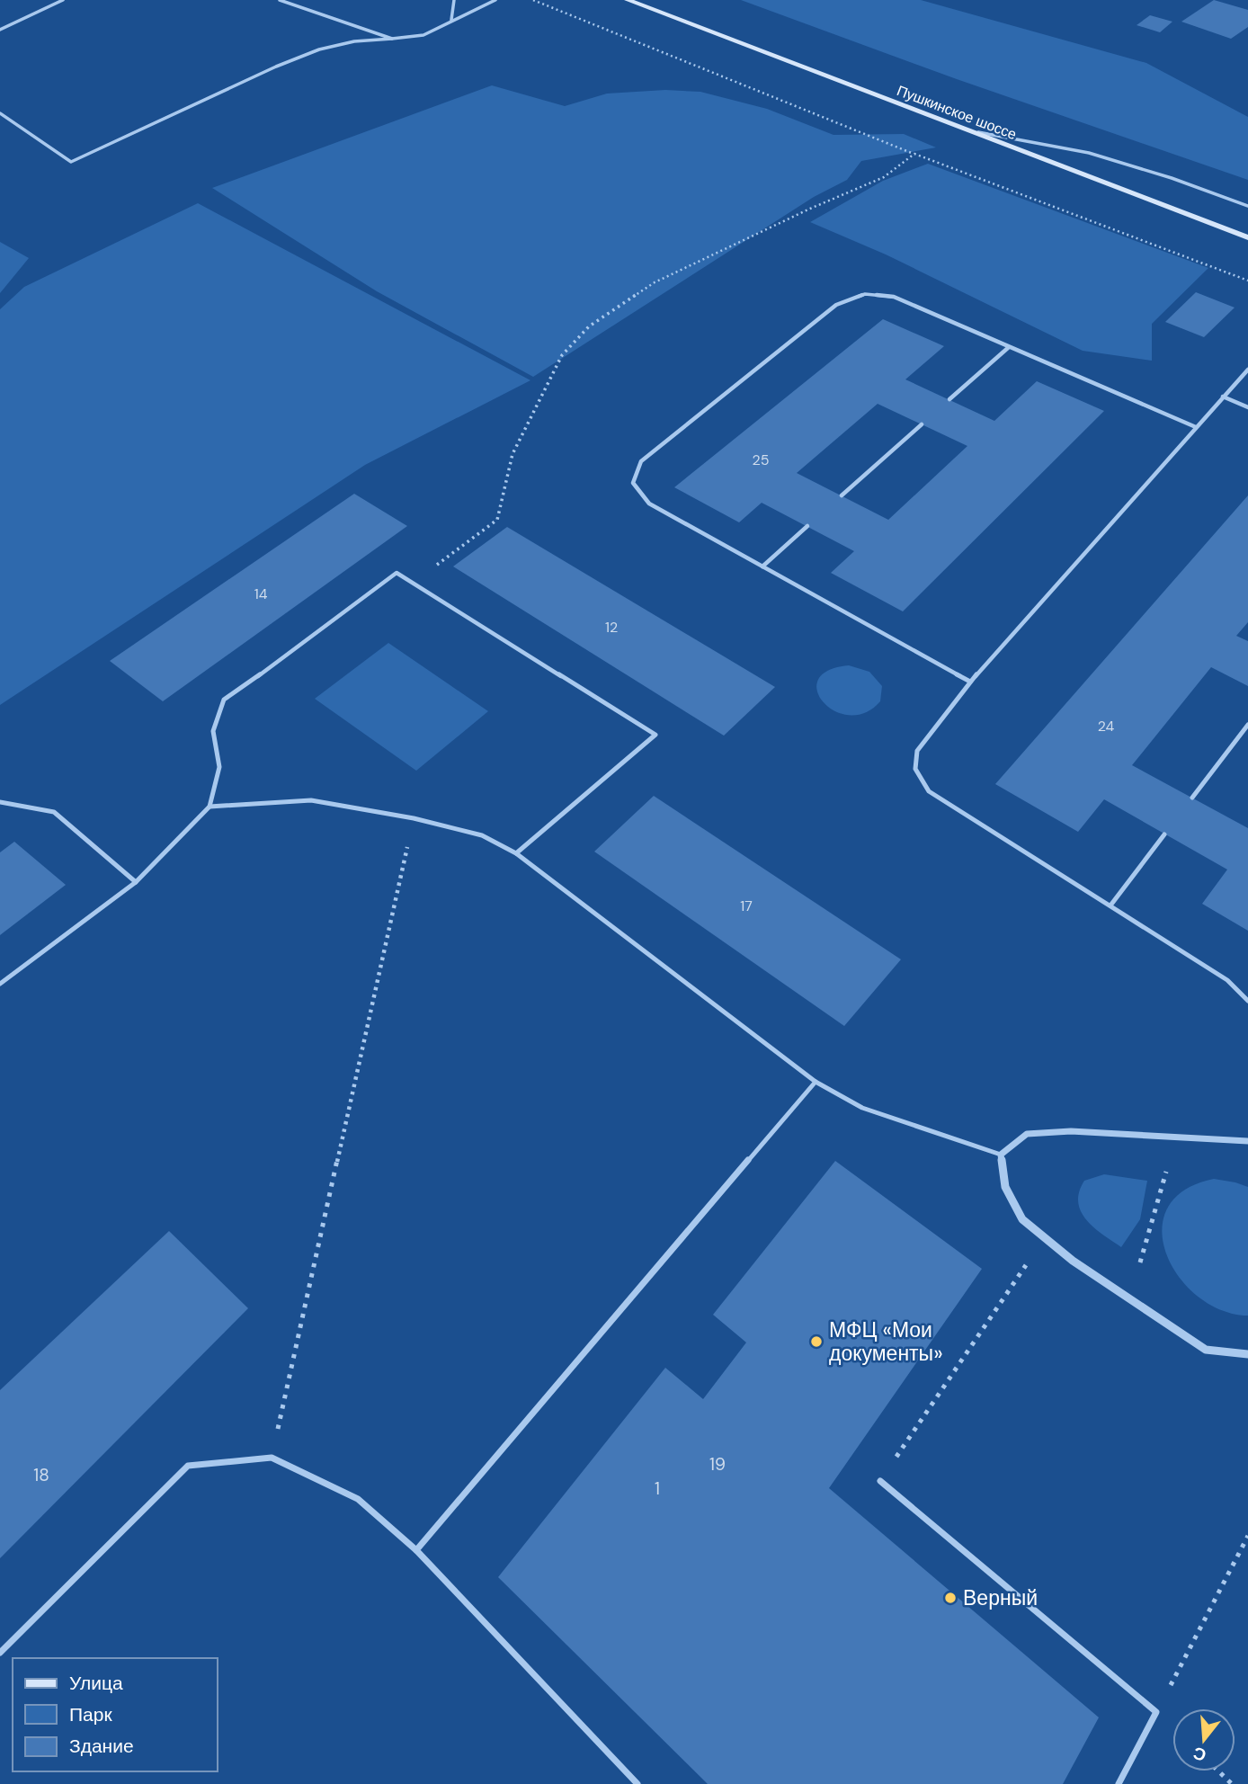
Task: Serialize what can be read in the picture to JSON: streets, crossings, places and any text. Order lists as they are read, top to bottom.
{
  "streets": {
    "main road": ["Пушкинское шоссе"]
  },
  "places": ["МФЦ «Мои документы»", "Верный"],
  "house_numbers": [
    "25",
    "14",
    "12",
    "24",
    "17",
    "19",
    "18",
    "1"
  ],
  "legend": ["Улица", "Парк", "Здание"],
  "north": "bottom"
}
